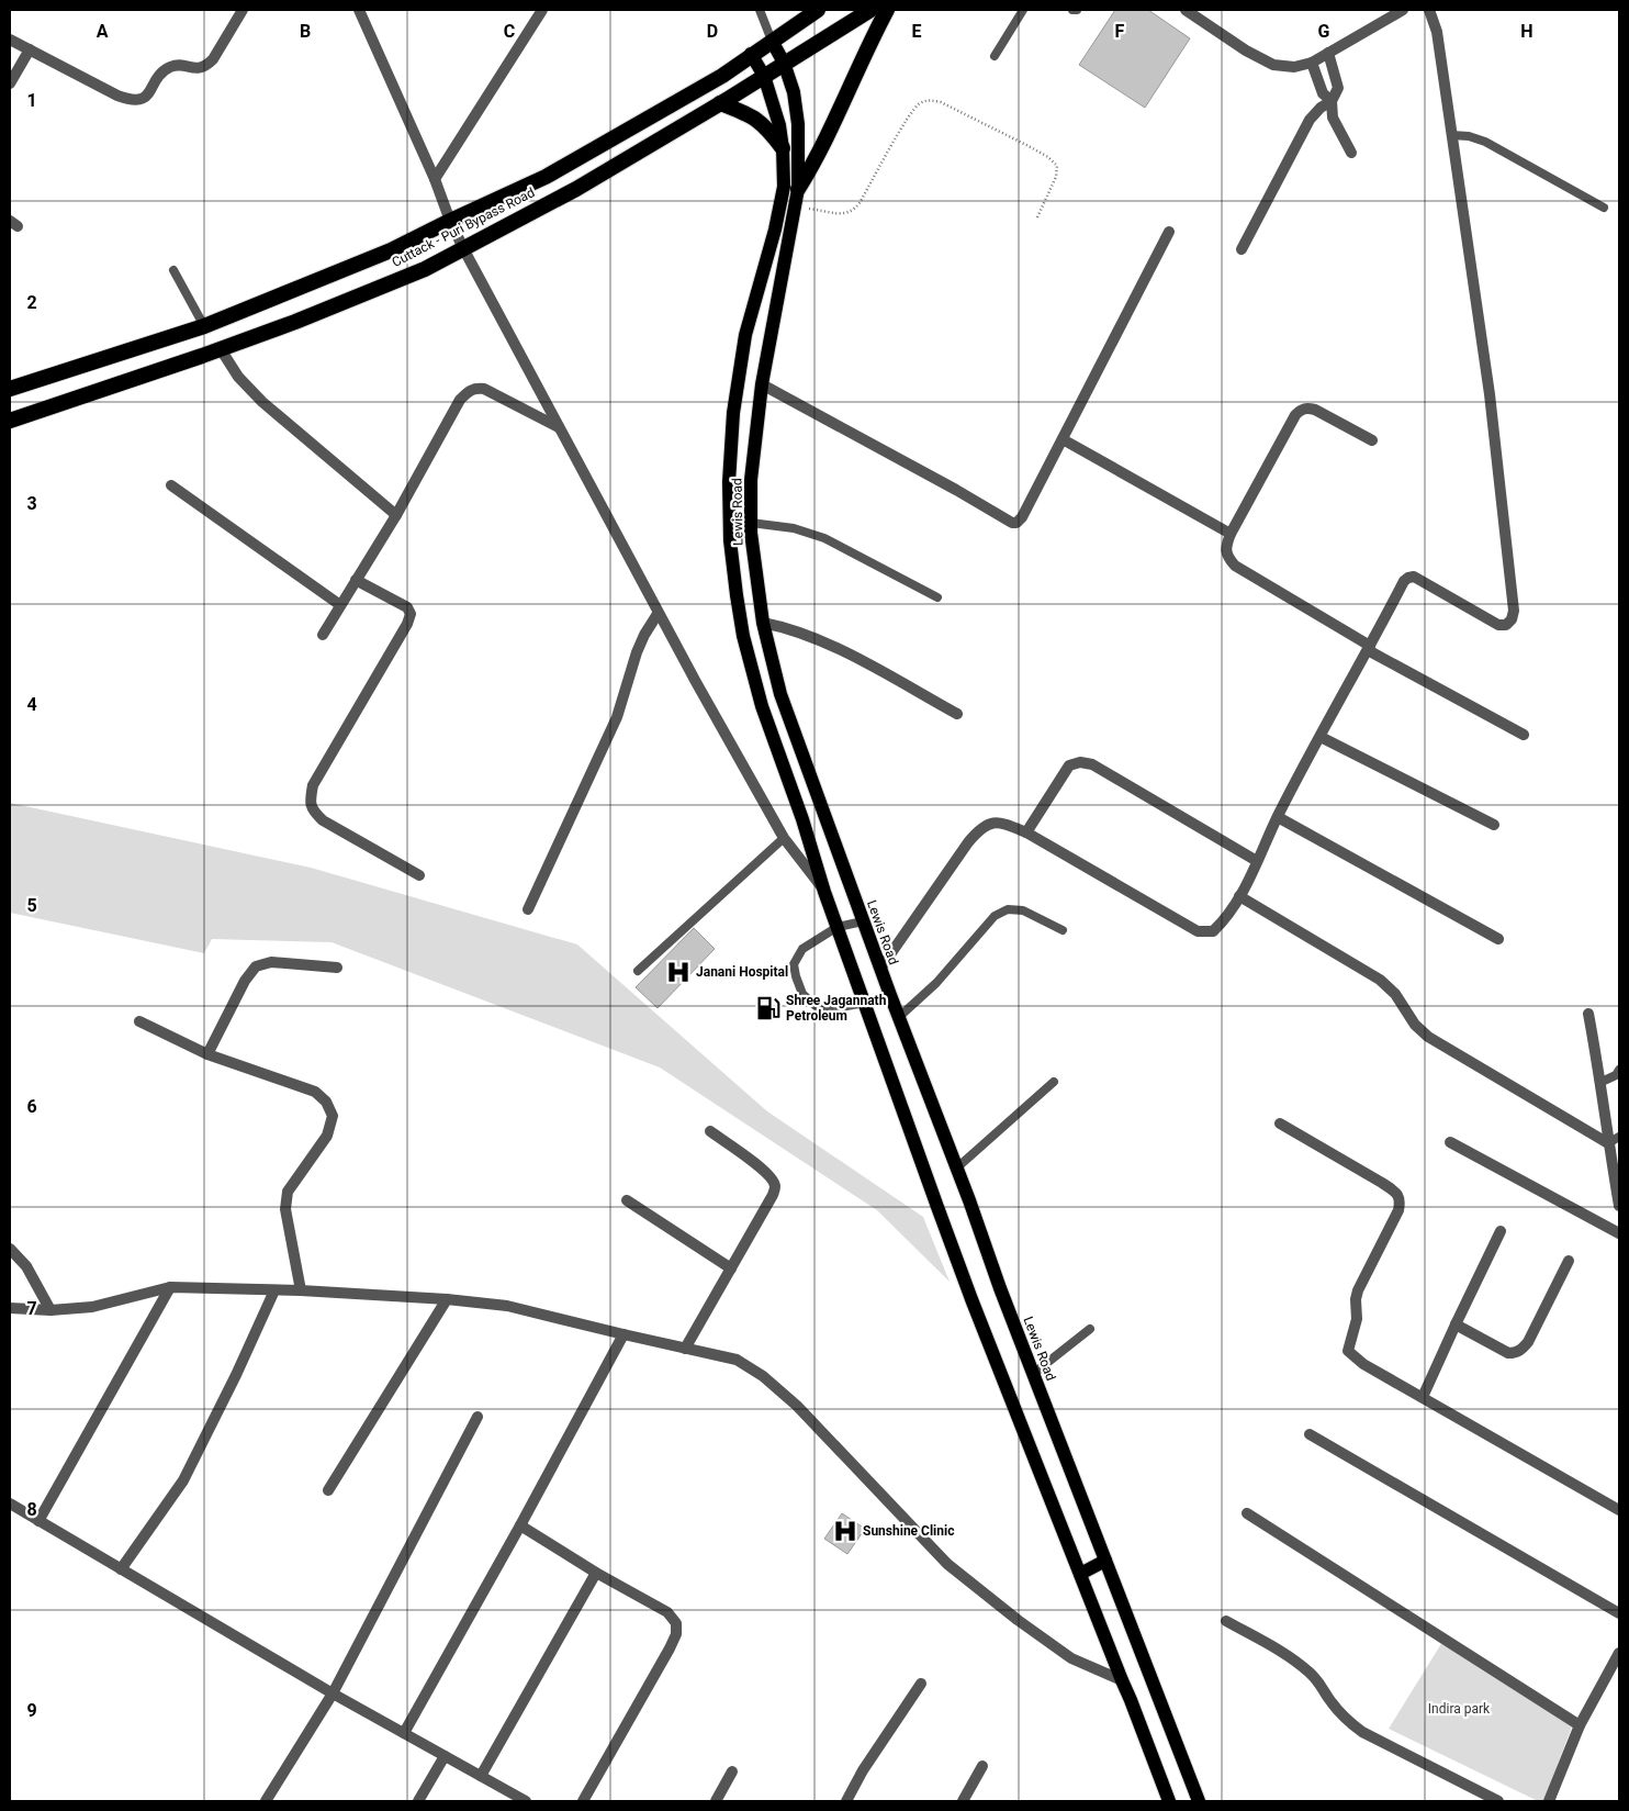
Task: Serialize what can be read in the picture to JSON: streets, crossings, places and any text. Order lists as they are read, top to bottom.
{
  "streets": {
    "highway": ["Cuttack - Puri Bypass Road"],
    "main road": ["Lewis Road"]
  },
  "crossings": [
    ["Cuttack - Puri Bypass Road", "Lewis Road"]
  ],
  "parks": ["Indira park"],
  "places": {
    "hospital": ["Janani Hospital", "Sunshine Clinic"],
    "fuel station": ["Shree Jagannath Petroleum"]
  },
  "grid": {
    "columns": [
      "A",
      "B",
      "C",
      "D",
      "E",
      "F",
      "G",
      "H"
    ],
    "rows": [
      "1",
      "2",
      "3",
      "4",
      "5",
      "6",
      "7",
      "8",
      "9"
    ]
  }
}
